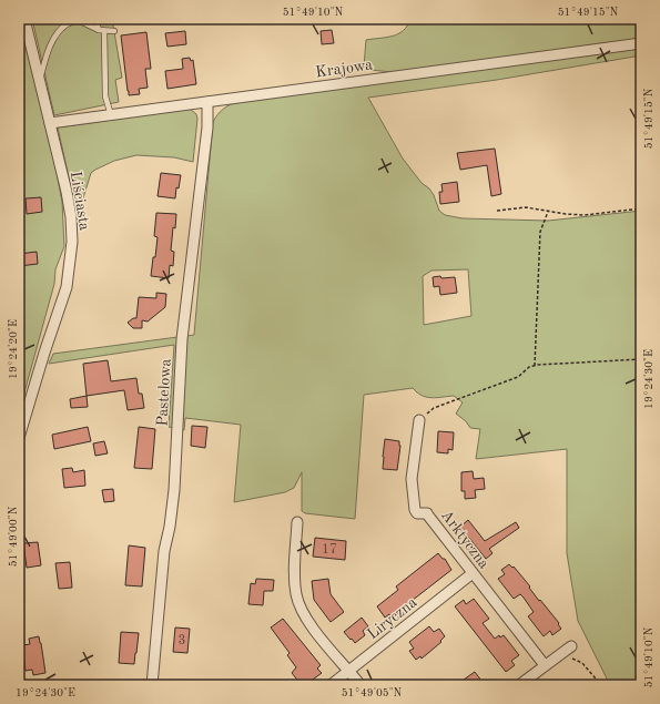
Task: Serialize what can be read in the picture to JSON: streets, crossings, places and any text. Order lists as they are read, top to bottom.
{
  "streets": {
    "street": [
      "Krajowa",
      "Liściasta",
      "Pastelowa",
      "Arktyczna",
      "Liryczna"
    ]
  },
  "crossings": [
    ["Krajowa", "Liściasta"],
    ["Krajowa", "Pastelowa"],
    ["Arktyczna", "Liryczna"]
  ],
  "house_numbers": ["17", "3"],
  "coordinates": [
    "51°49'10\"N",
    "51°49'15\"N",
    "19°24'20\"E",
    "19°24'30\"E",
    "51°49'00\"N",
    "51°49'05\"N"
  ]
}
